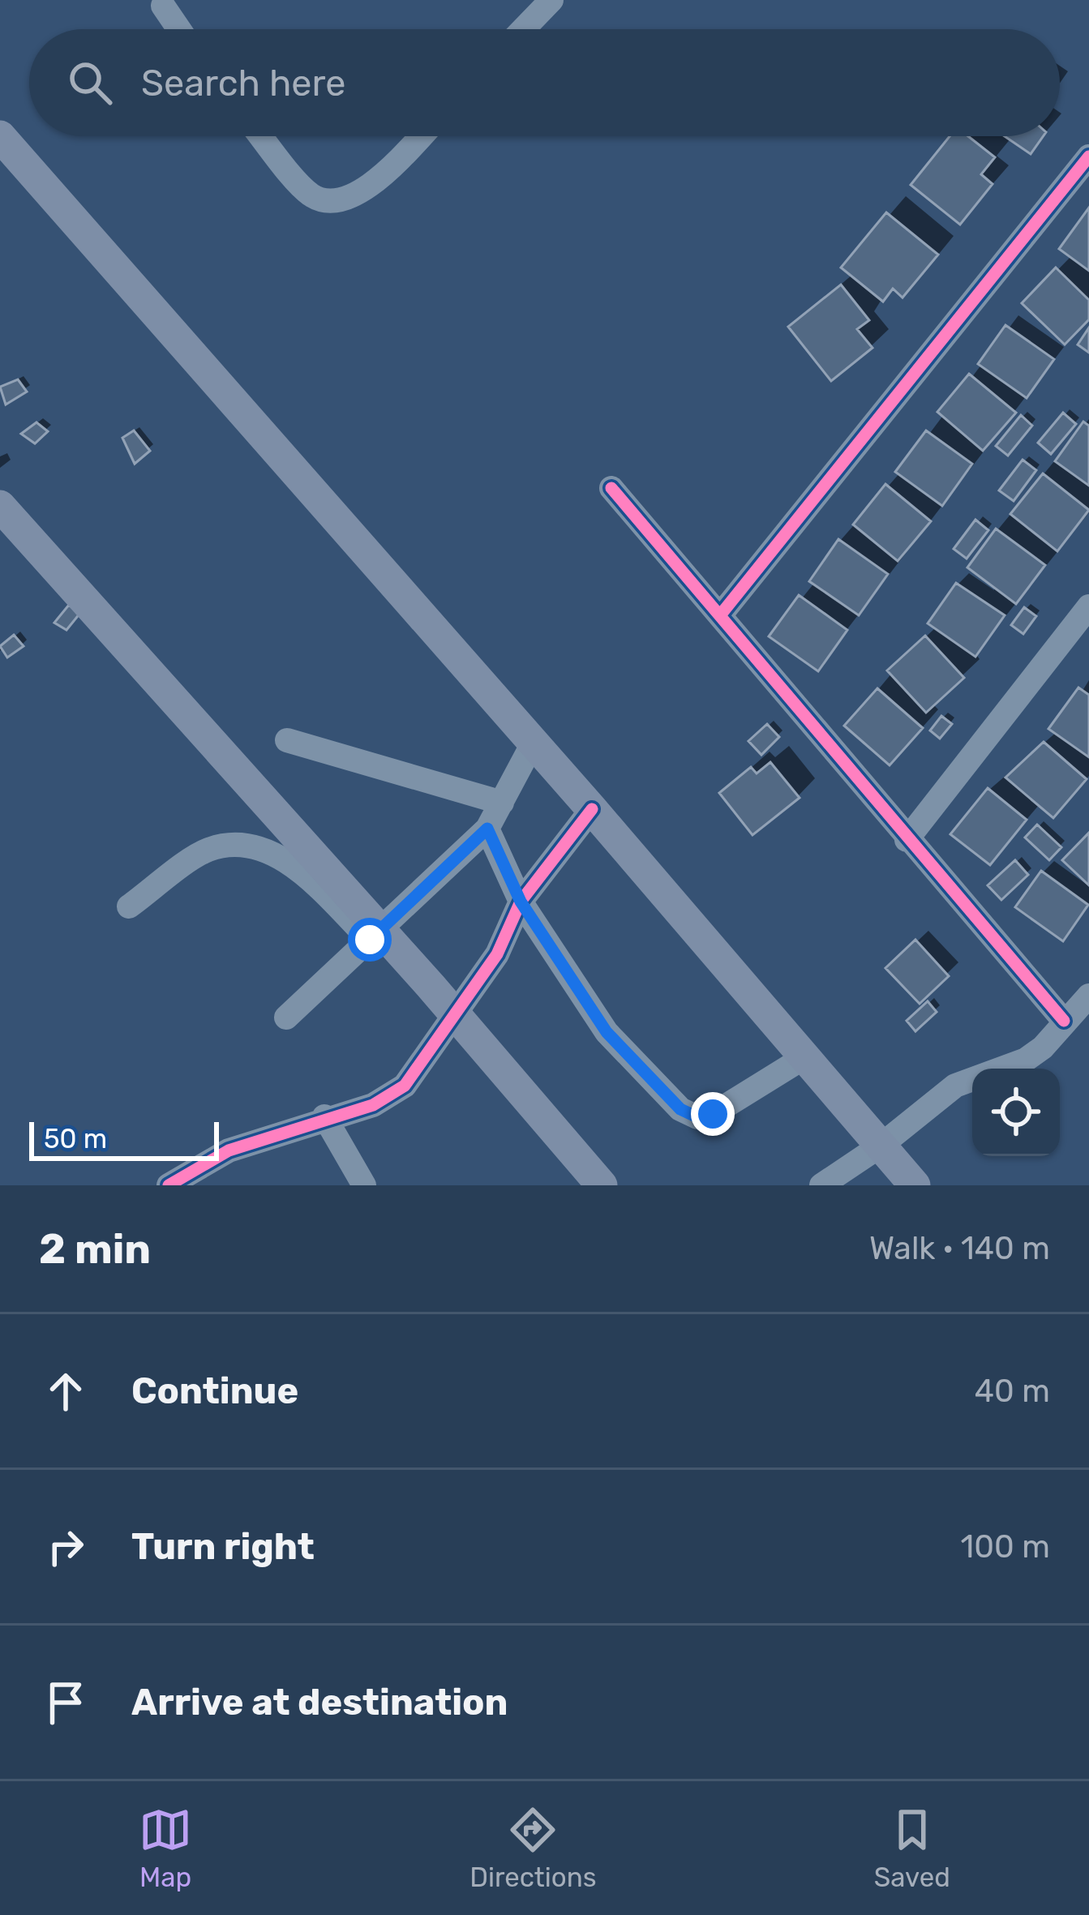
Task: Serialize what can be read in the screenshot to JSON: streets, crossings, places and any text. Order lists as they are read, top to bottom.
{
  "scale_bar": "50 m",
  "page": {
    "search": "Search here",
    "scale": "50 m",
    "heading": ["2 min", "Walk · 140 m"],
    "list": [
      ["Continue", "40 m"],
      ["Turn right", "100 m"],
      "Arrive at destination"
    ],
    "nav": ["Map", "Directions", "Saved"]
  }
}
